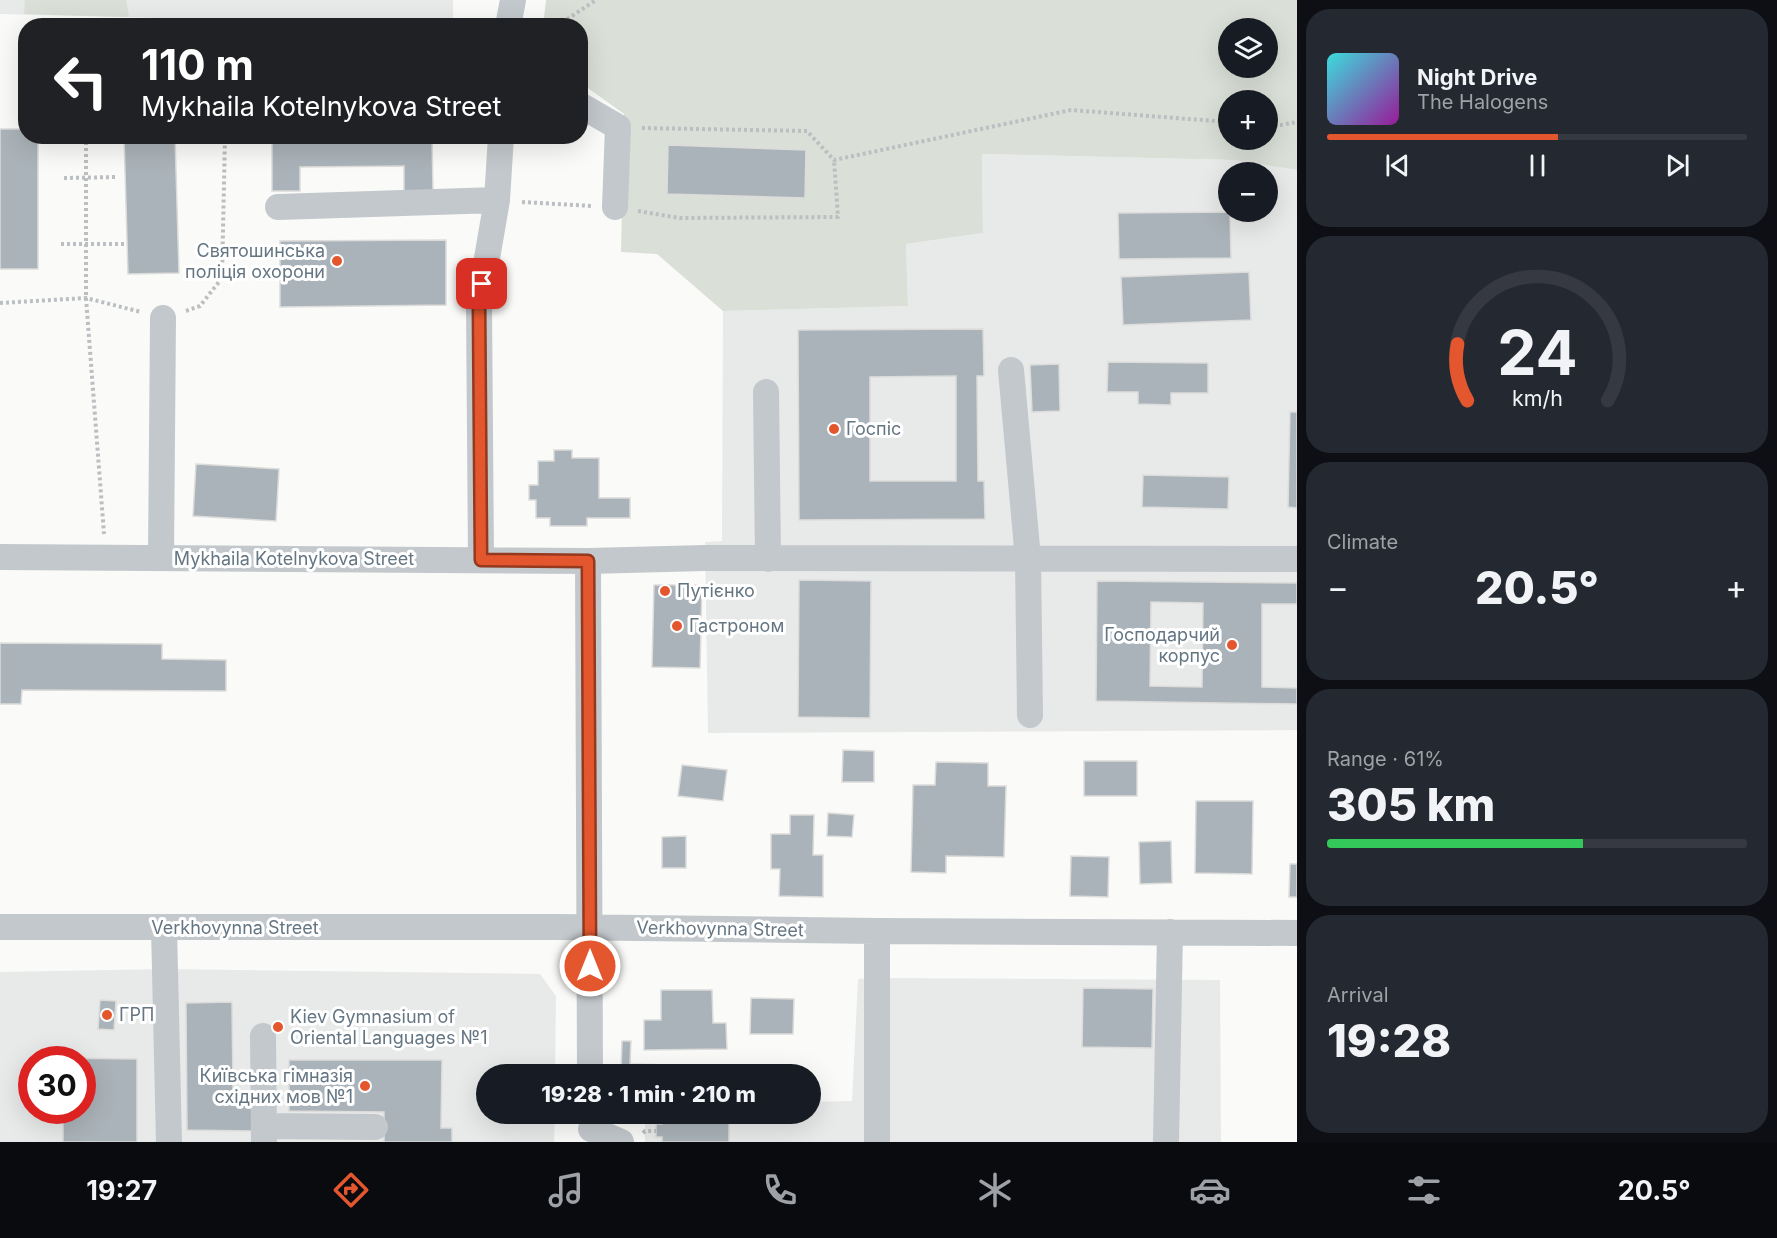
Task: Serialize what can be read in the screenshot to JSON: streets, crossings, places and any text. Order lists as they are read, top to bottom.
{
  "streets": {
    "street": ["Mykhaila Kotelnykova Street", "Verkhovynna Street"]
  },
  "places": [
    "Святошинська поліція охорони",
    "Госпіс",
    "Путієнко",
    "Гастроном",
    "Господарчий корпус",
    "ГРП",
    "Kiev Gymnasium of Oriental Languages №1",
    "Київська гімназія східних мов №1"
  ],
  "page": {
    "map_buttons": ["+", "−"],
    "turn": ["110 m", "Mykhaila Kotelnykova Street"],
    "song": ["Night Drive", "The Halogens"],
    "tile": [
      "Climate",
      ["Range · 61%", "305 km"],
      ["Arrival", "19:28"]
    ],
    "heat": ["−", "20.5°", "+"],
    "limit": "30",
    "trip": "19:28 · 1 min · 210 m",
    "tabs": ["19:27", "20.5°"],
    "gauge": ["24", "km/h"]
  }
}
